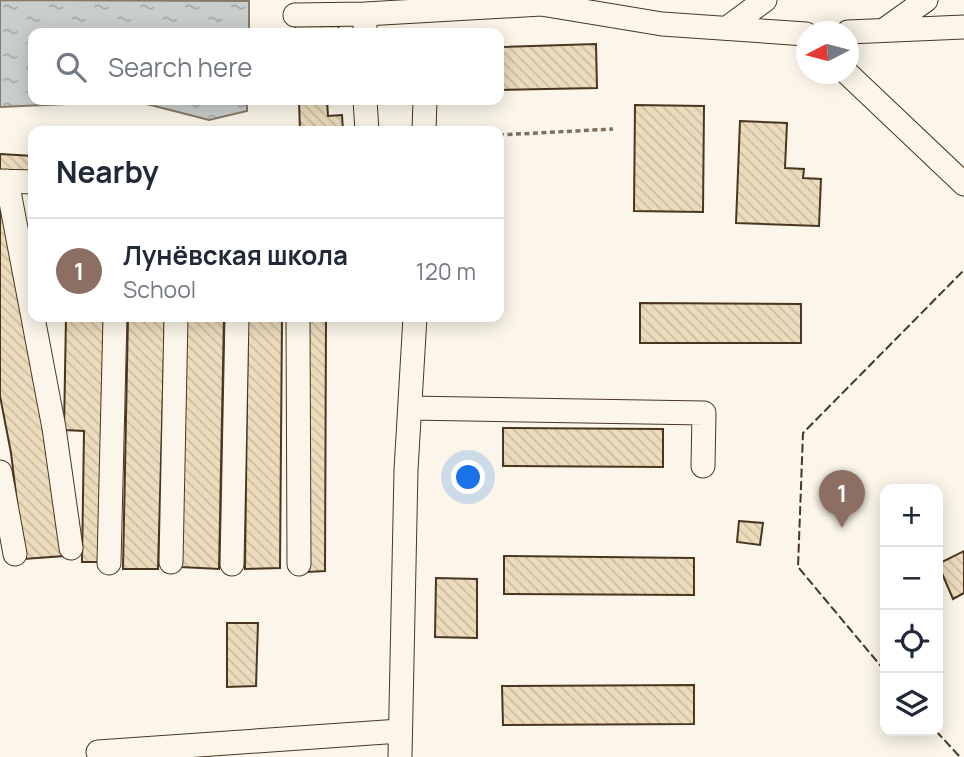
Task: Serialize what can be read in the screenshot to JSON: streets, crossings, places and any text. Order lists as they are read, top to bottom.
{
  "north": "left",
  "page": {
    "search": "Search here",
    "heading": "Nearby",
    "list": [
      {
        "mark": "1",
        "name": "Лунёвская школа",
        "note": "School",
        "value": "120 m"
      }
    ],
    "pins": "1",
    "map_buttons": ["+", "−"]
  }
}
